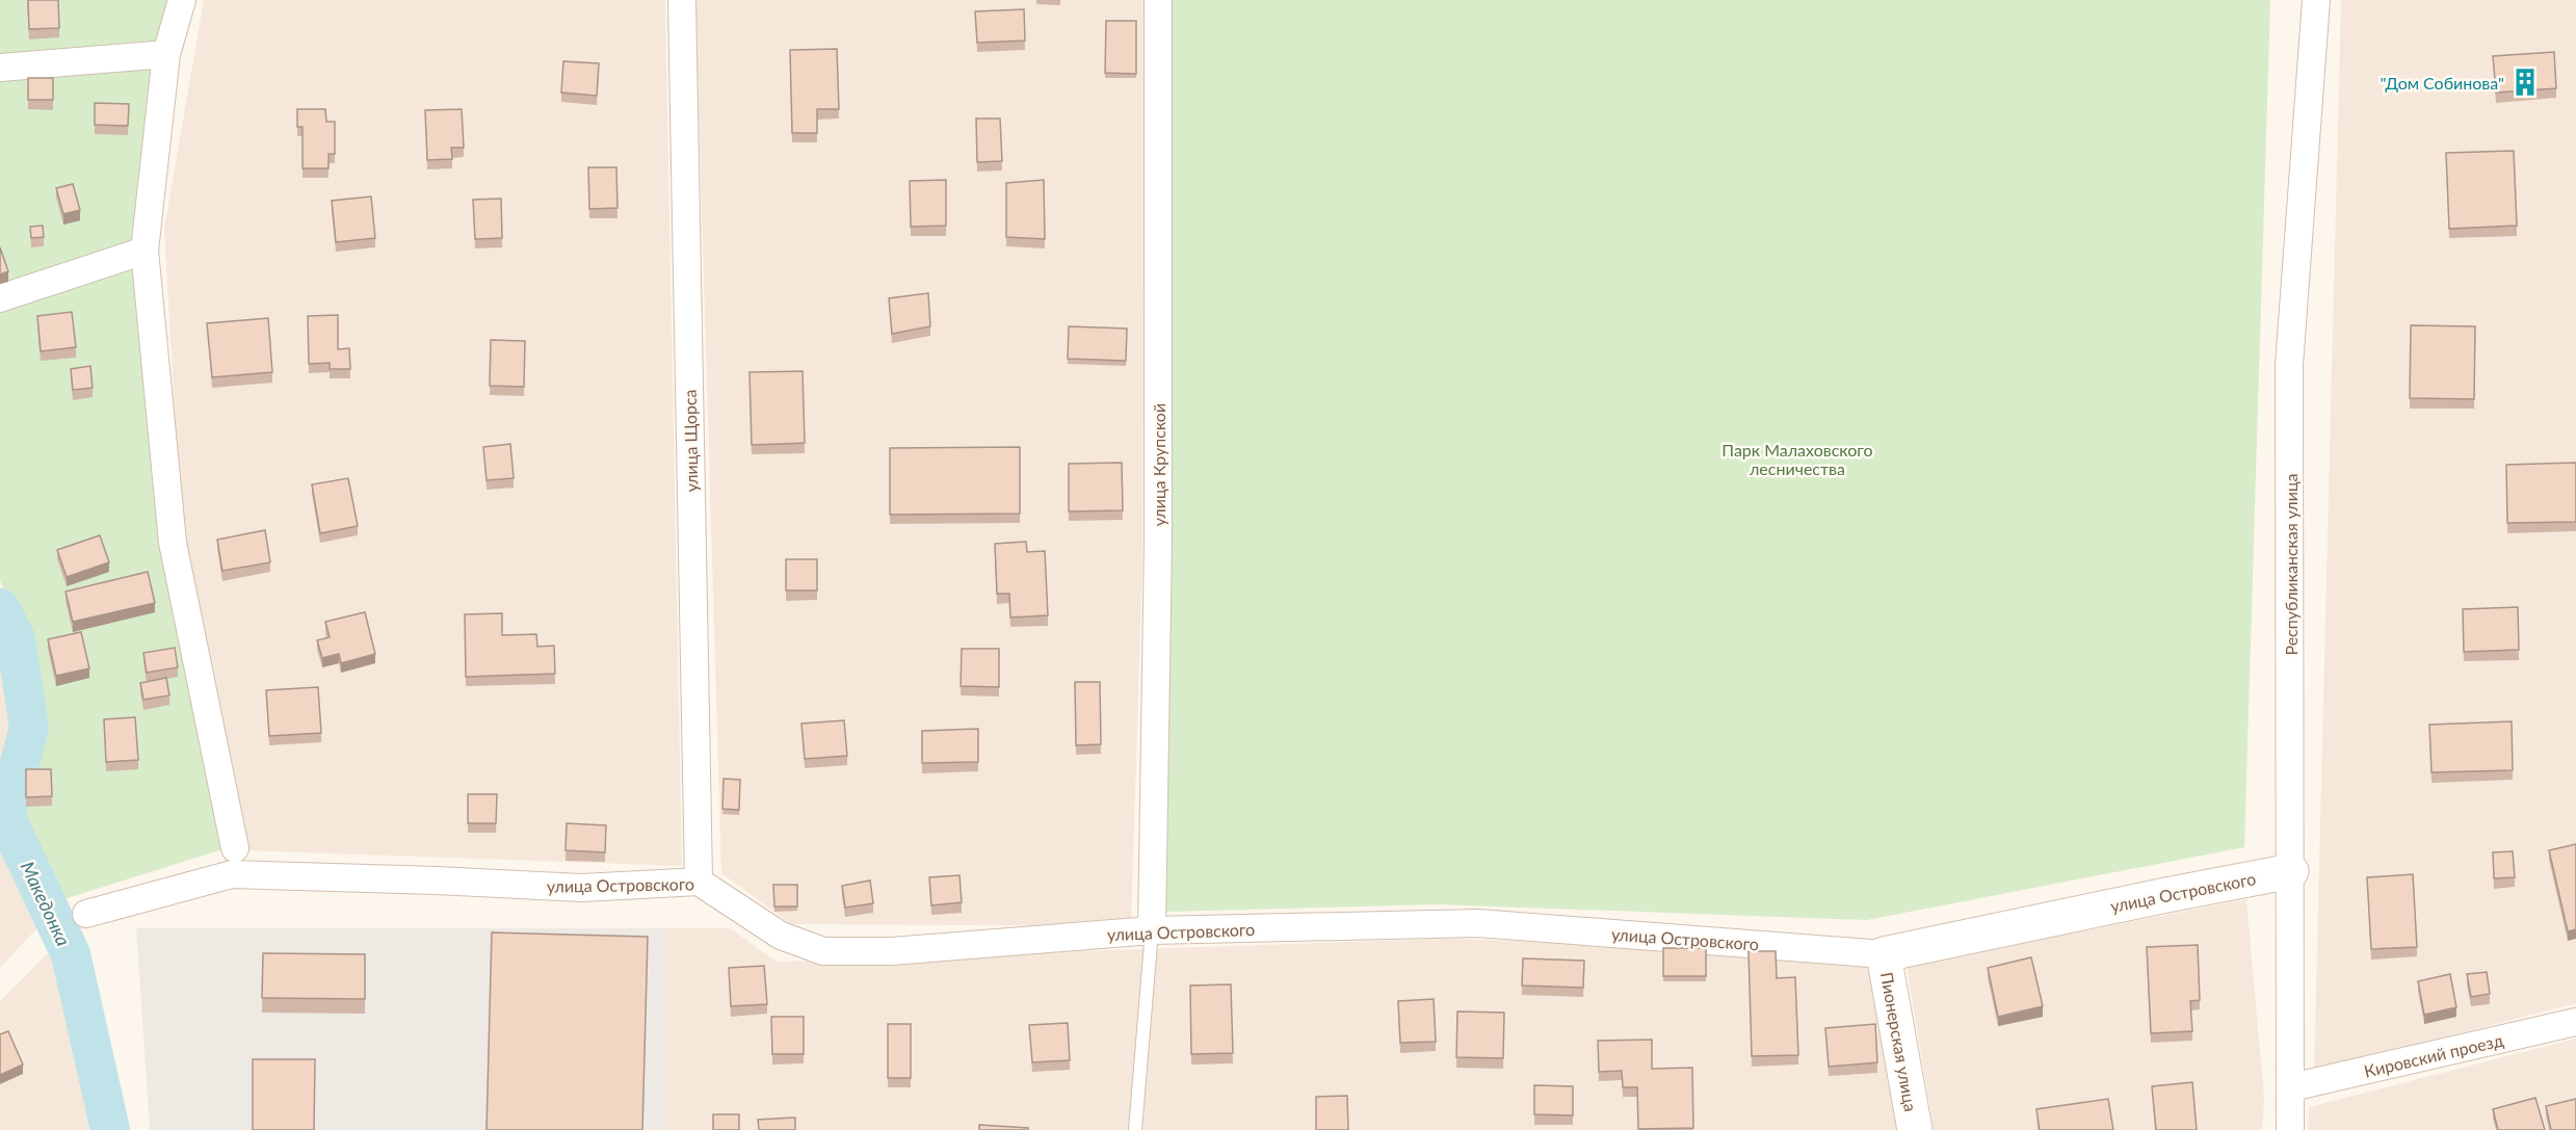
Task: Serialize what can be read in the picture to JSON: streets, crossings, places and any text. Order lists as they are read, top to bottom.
{
  "streets": {
    "street": [
      "улица Щорса",
      "улица Крупской",
      "Республиканская улица",
      "улица Островского",
      "Пионерская улица",
      "Кировский проезд"
    ]
  },
  "crossings": [
    ["улица Щорса", "улица Островского"],
    ["улица Крупской", "улица Островского"],
    ["Республиканская улица", "улица Островского"],
    ["Республиканская улица", "Кировский проезд"],
    ["улица Островского", "Пионерская улица"]
  ],
  "water": ["Македонка"],
  "parks": ["Парк Малаховского лесничества"],
  "places": {
    "building": ["\"Дом Собинова\""]
  }
}
